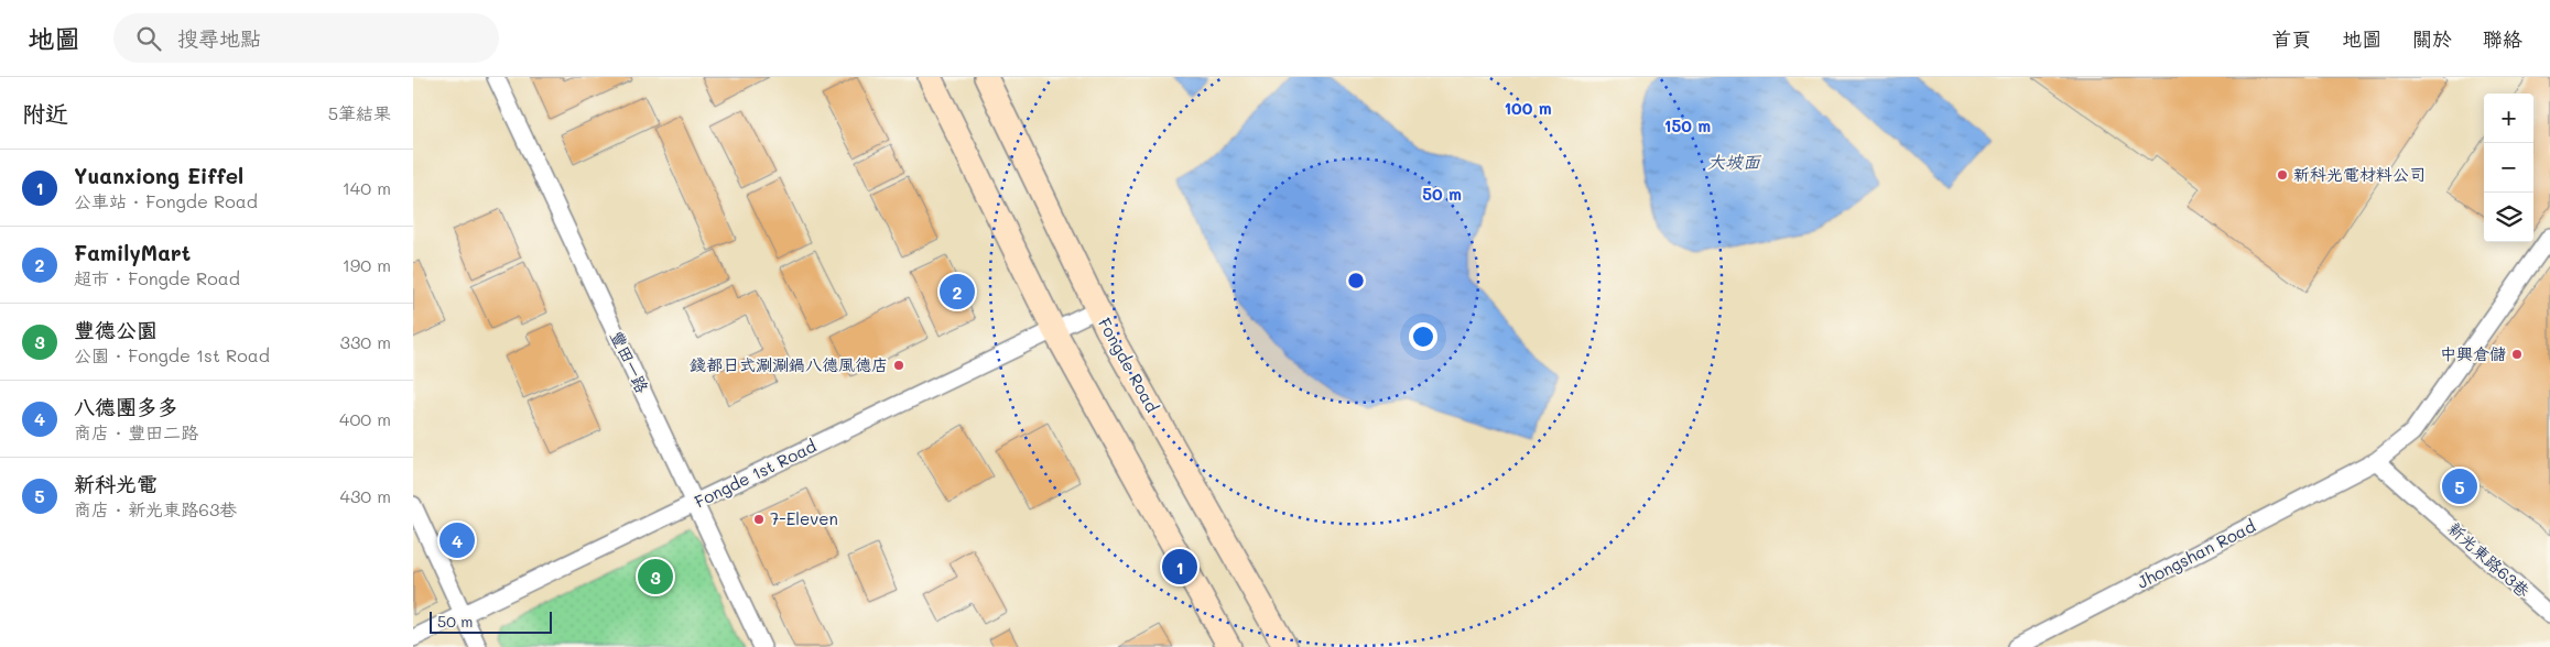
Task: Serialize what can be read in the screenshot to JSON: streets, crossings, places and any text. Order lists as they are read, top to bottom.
{
  "streets": {
    "main road": ["Fongde Road"],
    "street": [
      "豐田一路",
      "Fongde 1st Road",
      "Jhongshan Road",
      "新光東路63巷"
    ]
  },
  "crossings": [
    ["豐田一路", "Fongde 1st Road"],
    ["Fongde Road", "Fongde 1st Road"],
    ["Jhongshan Road", "新光東路63巷"]
  ],
  "water": ["大坡面"],
  "places": [
    "新科光電材料公司",
    "中興倉儲",
    "錢都日式涮涮鍋八德風德店",
    "7-Eleven"
  ],
  "scale_bar": "50 m",
  "page": {
    "header": "地圖",
    "search": "搜尋地點",
    "nav": [
      "首頁",
      "地圖",
      "關於",
      "聯絡"
    ],
    "heading": ["附近", "5筆結果"],
    "map_buttons": ["+", "−"],
    "list": [
      {
        "mark": "1",
        "name": "Yuanxiong Eiffel",
        "note": "公車站 · Fongde Road",
        "value": "140 m"
      },
      {
        "mark": "2",
        "name": "FamilyMart",
        "note": "超市 · Fongde Road",
        "value": "190 m"
      },
      {
        "mark": "3",
        "name": "豐德公園",
        "note": "公園 · Fongde 1st Road",
        "value": "330 m"
      },
      {
        "mark": "4",
        "name": "八德團多多",
        "note": "商店 · 豐田二路",
        "value": "400 m"
      },
      {
        "mark": "5",
        "name": "新科光電",
        "note": "商店 · 新光東路63巷",
        "value": "430 m"
      }
    ],
    "pins": [
      "2",
      "5",
      "4",
      "1",
      "3"
    ],
    "scale": "50 m"
  },
  "rings": ["100 m", "150 m", "50 m"]
}
